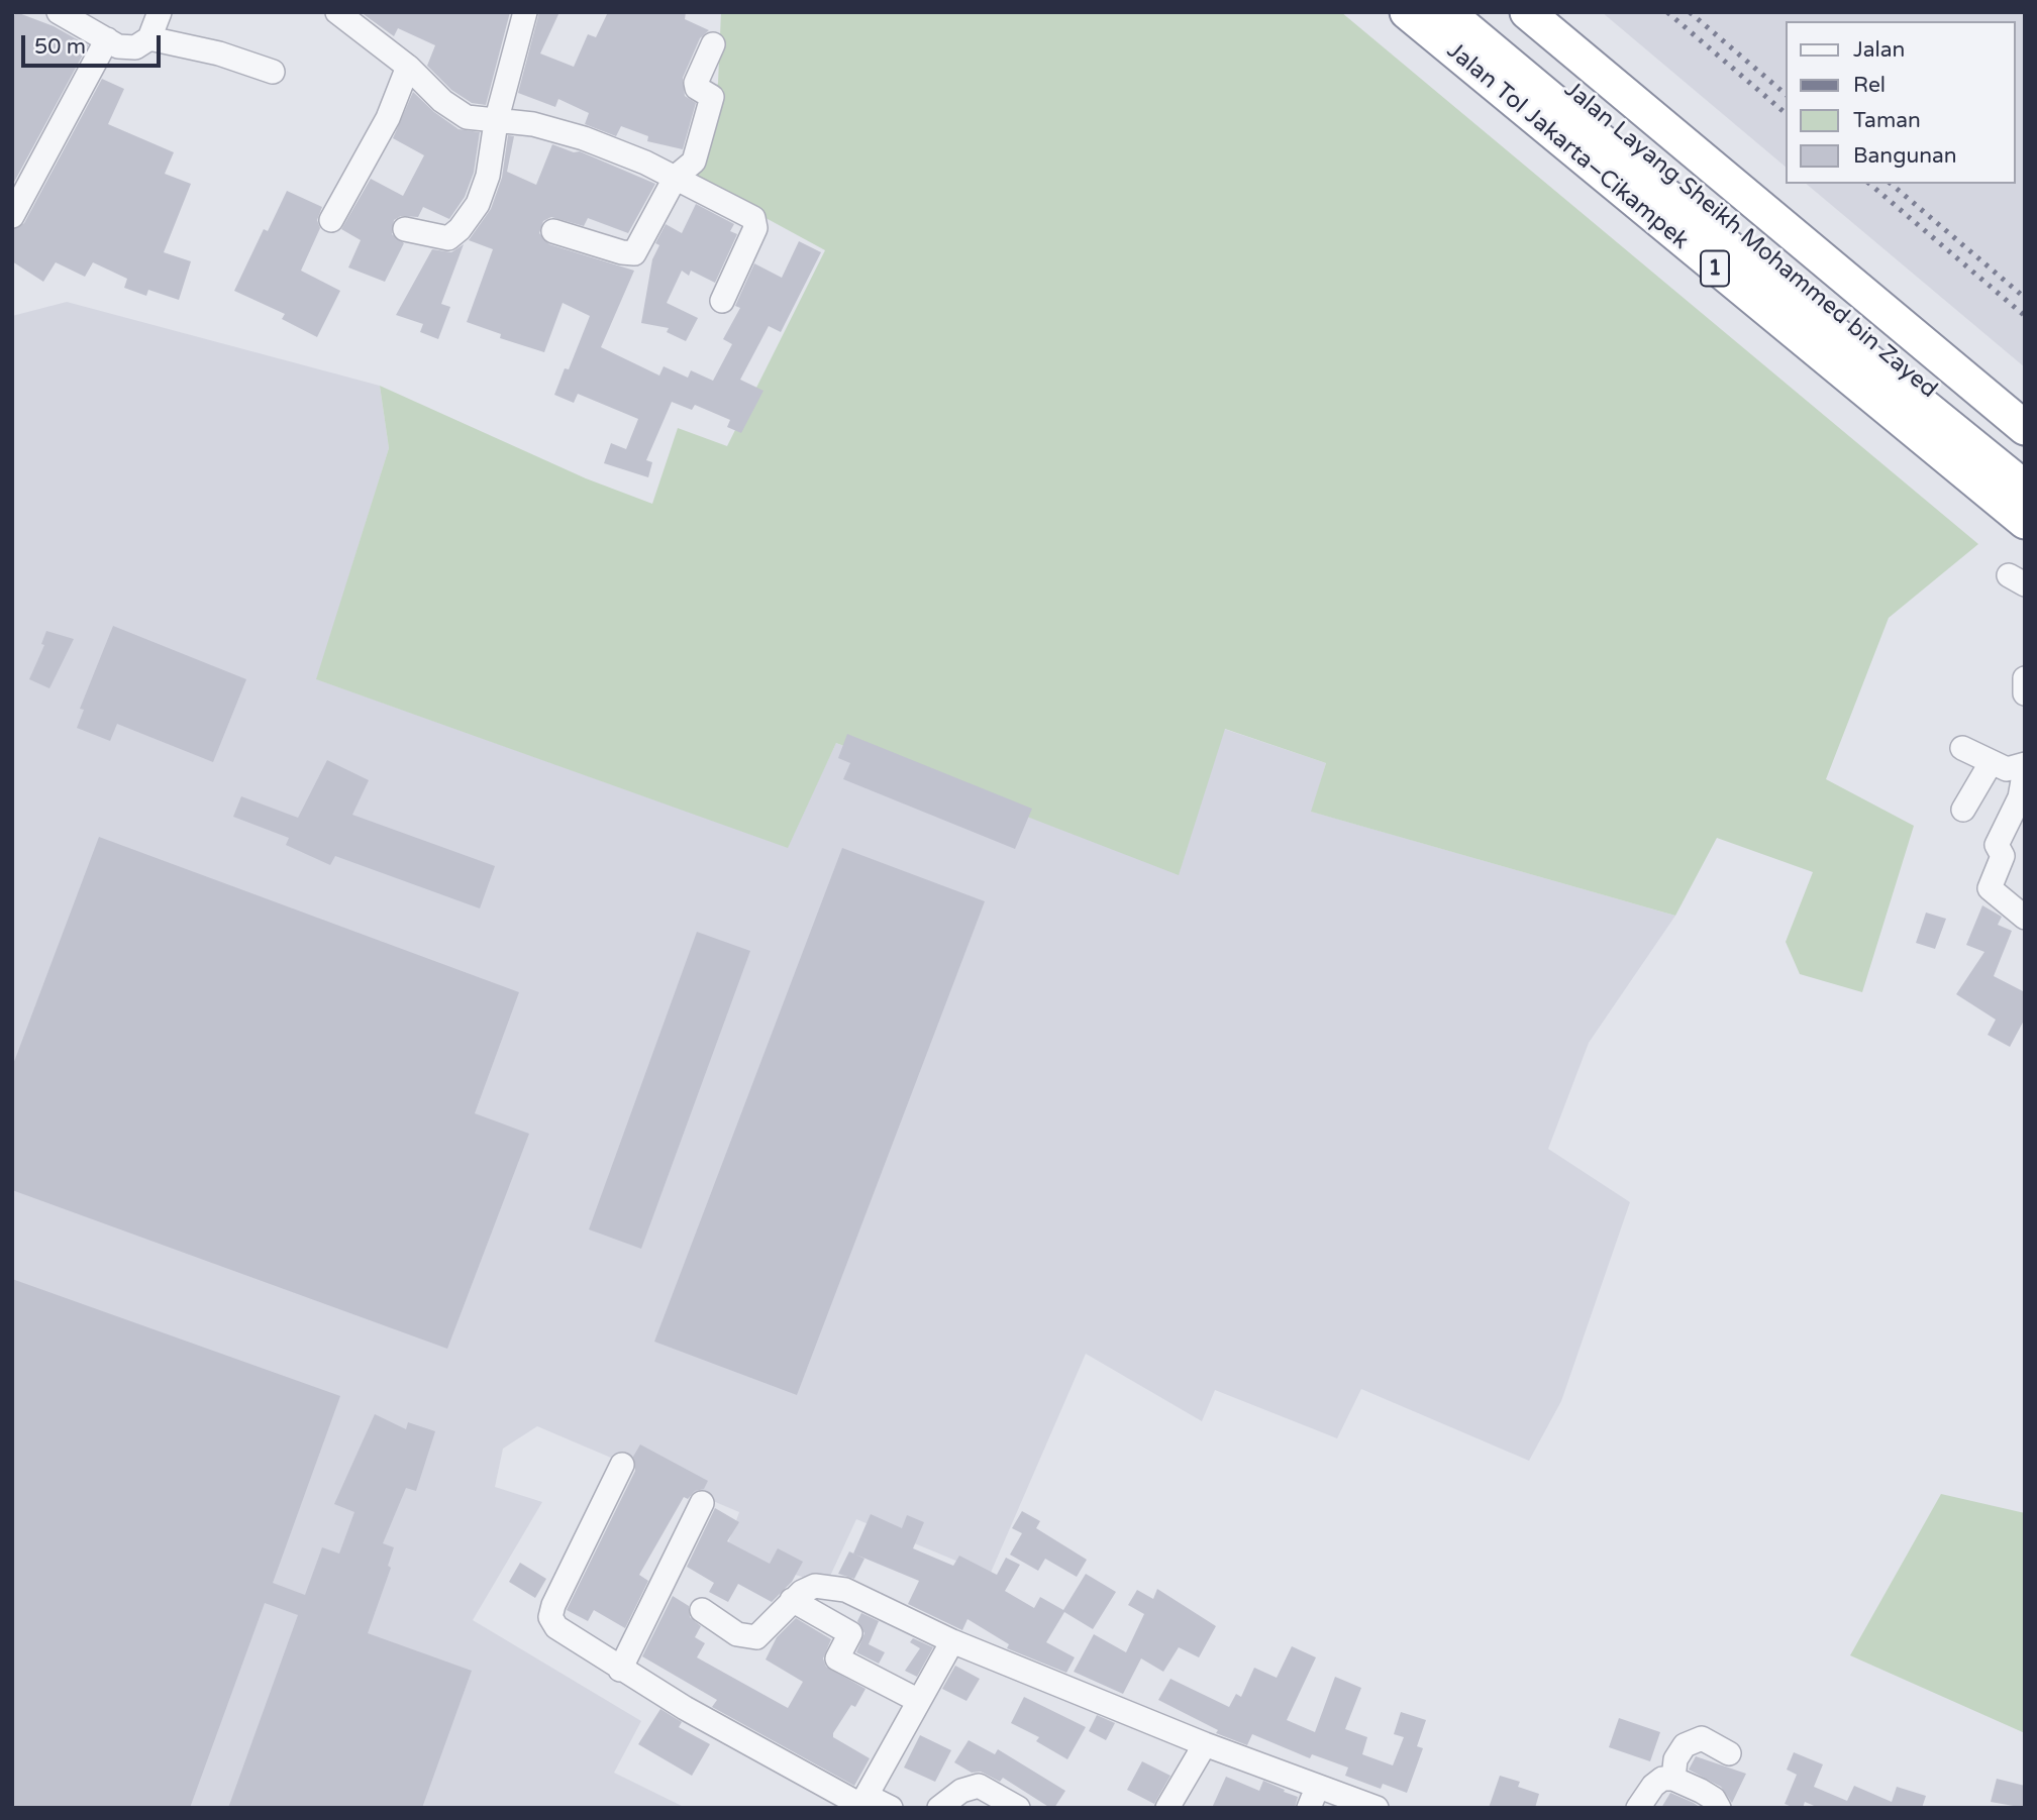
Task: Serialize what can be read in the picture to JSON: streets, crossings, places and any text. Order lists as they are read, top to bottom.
{
  "streets": {
    "highway": ["Jalan Tol Jakarta–Cikampek", "Jalan Layang Sheikh Mohammed bin Zayed", "1"]
  },
  "legend": [
    "Jalan",
    "Rel",
    "Taman",
    "Bangunan"
  ],
  "scale_bar": "50 m"
}
